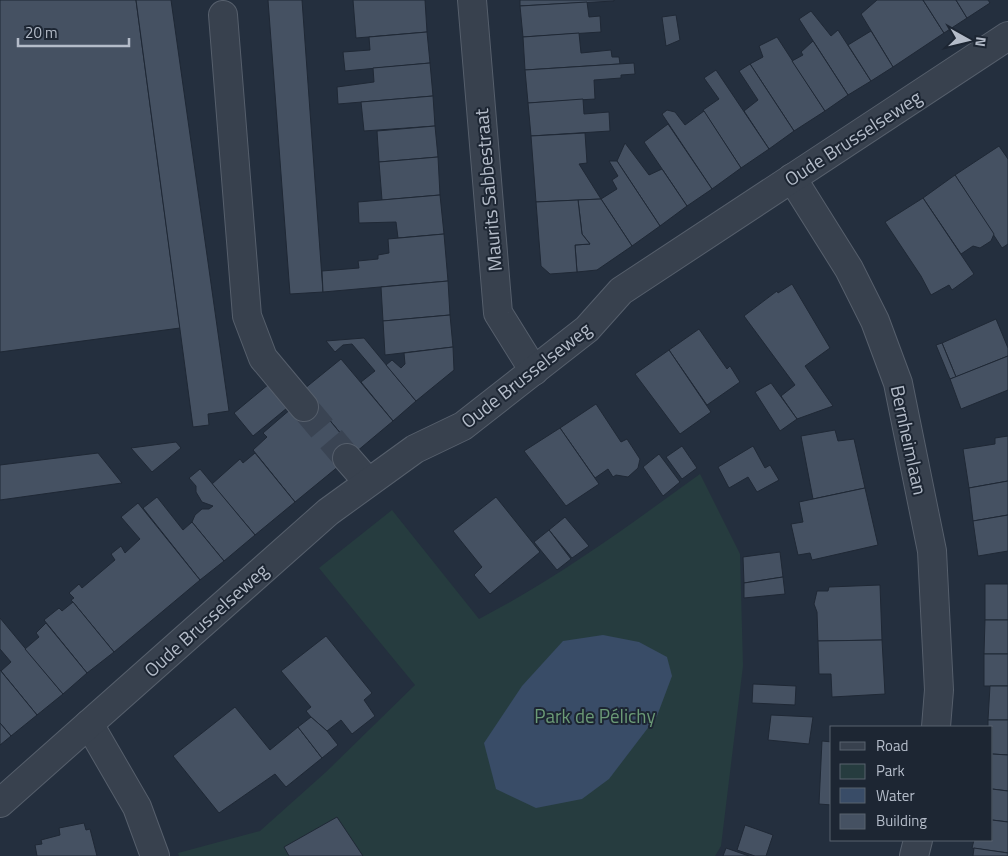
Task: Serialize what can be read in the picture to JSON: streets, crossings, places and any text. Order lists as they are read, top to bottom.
{
  "streets": {
    "street": ["Oude Brusselseweg", "Maurits Sabbestraat", "Bernheimlaan"]
  },
  "crossings": [
    ["Oude Brusselseweg", "Maurits Sabbestraat"],
    ["Oude Brusselseweg", "Bernheimlaan"]
  ],
  "parks": ["Park de Pélichy"],
  "legend": [
    "Road",
    "Park",
    "Water",
    "Building"
  ],
  "scale_bar": "20 m",
  "north": "right"
}
